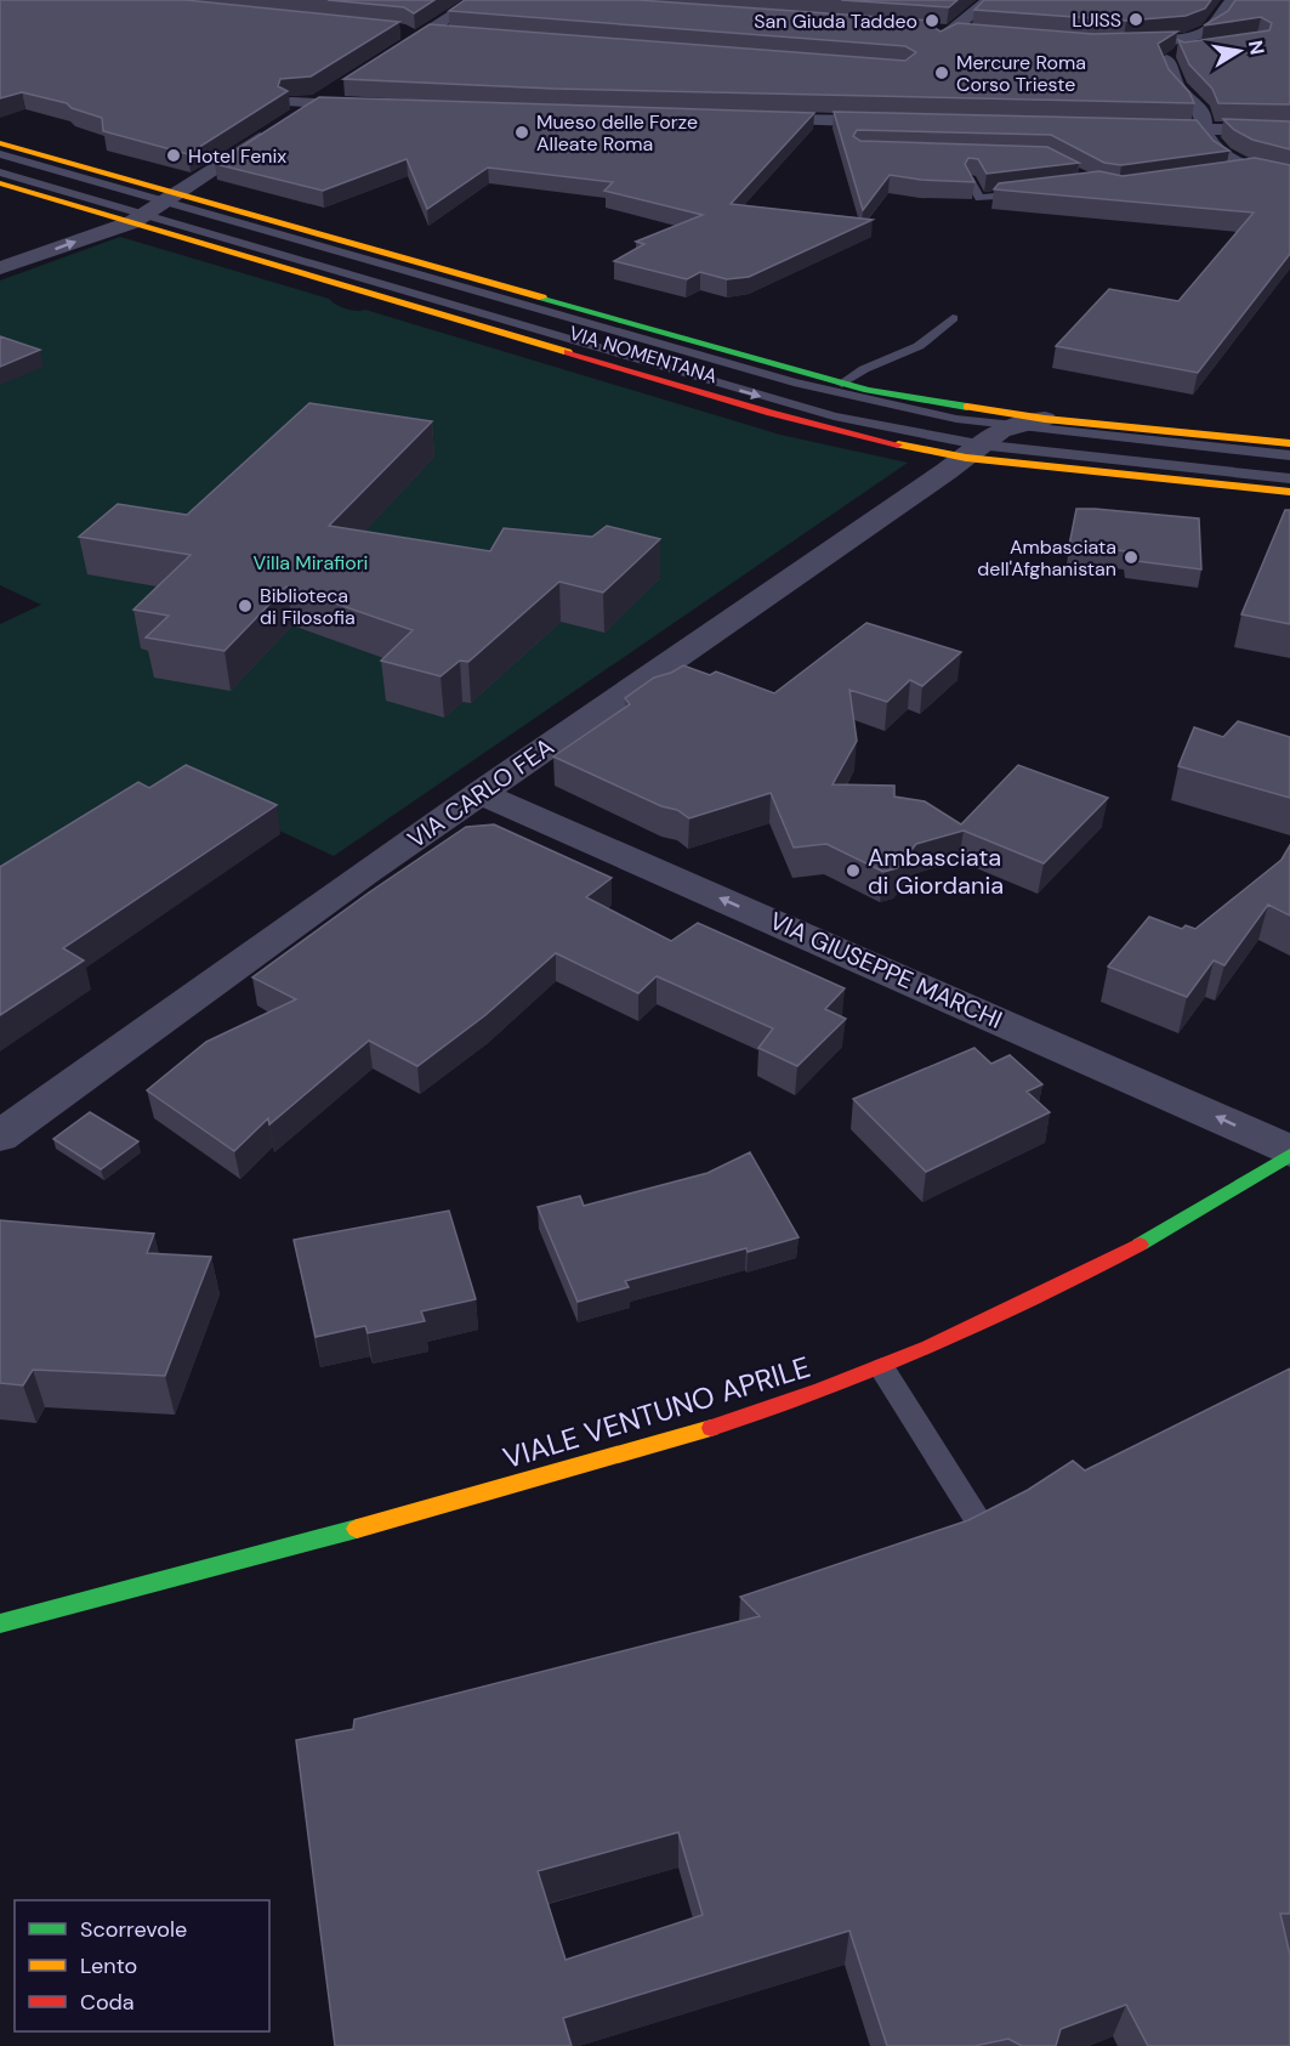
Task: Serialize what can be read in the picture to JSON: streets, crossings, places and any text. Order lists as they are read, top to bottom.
{
  "streets": {
    "street": [
      "VIA NOMENTANA",
      "VIA CARLO FEA",
      "VIA GIUSEPPE MARCHI",
      "VIALE VENTUNO APRILE"
    ]
  },
  "crossings": [
    ["VIA NOMENTANA", "VIA CARLO FEA"],
    ["VIA CARLO FEA", "VIA GIUSEPPE MARCHI"],
    ["VIA GIUSEPPE MARCHI", "VIALE VENTUNO APRILE"]
  ],
  "one_way": ["VIA GIUSEPPE MARCHI"],
  "parks": ["Villa Mirafiori"],
  "places": [
    "LUISS",
    "San Giuda Taddeo",
    "Mercure Roma Corso Trieste",
    "Mueso delle Forze Alleate Roma",
    "Hotel Fenix",
    "Ambasciata dell'Afghanistan",
    "Biblioteca di Filosofia",
    "Ambasciata di Giordania"
  ],
  "legend": ["Scorrevole", "Lento", "Coda"],
  "north": "right"
}
